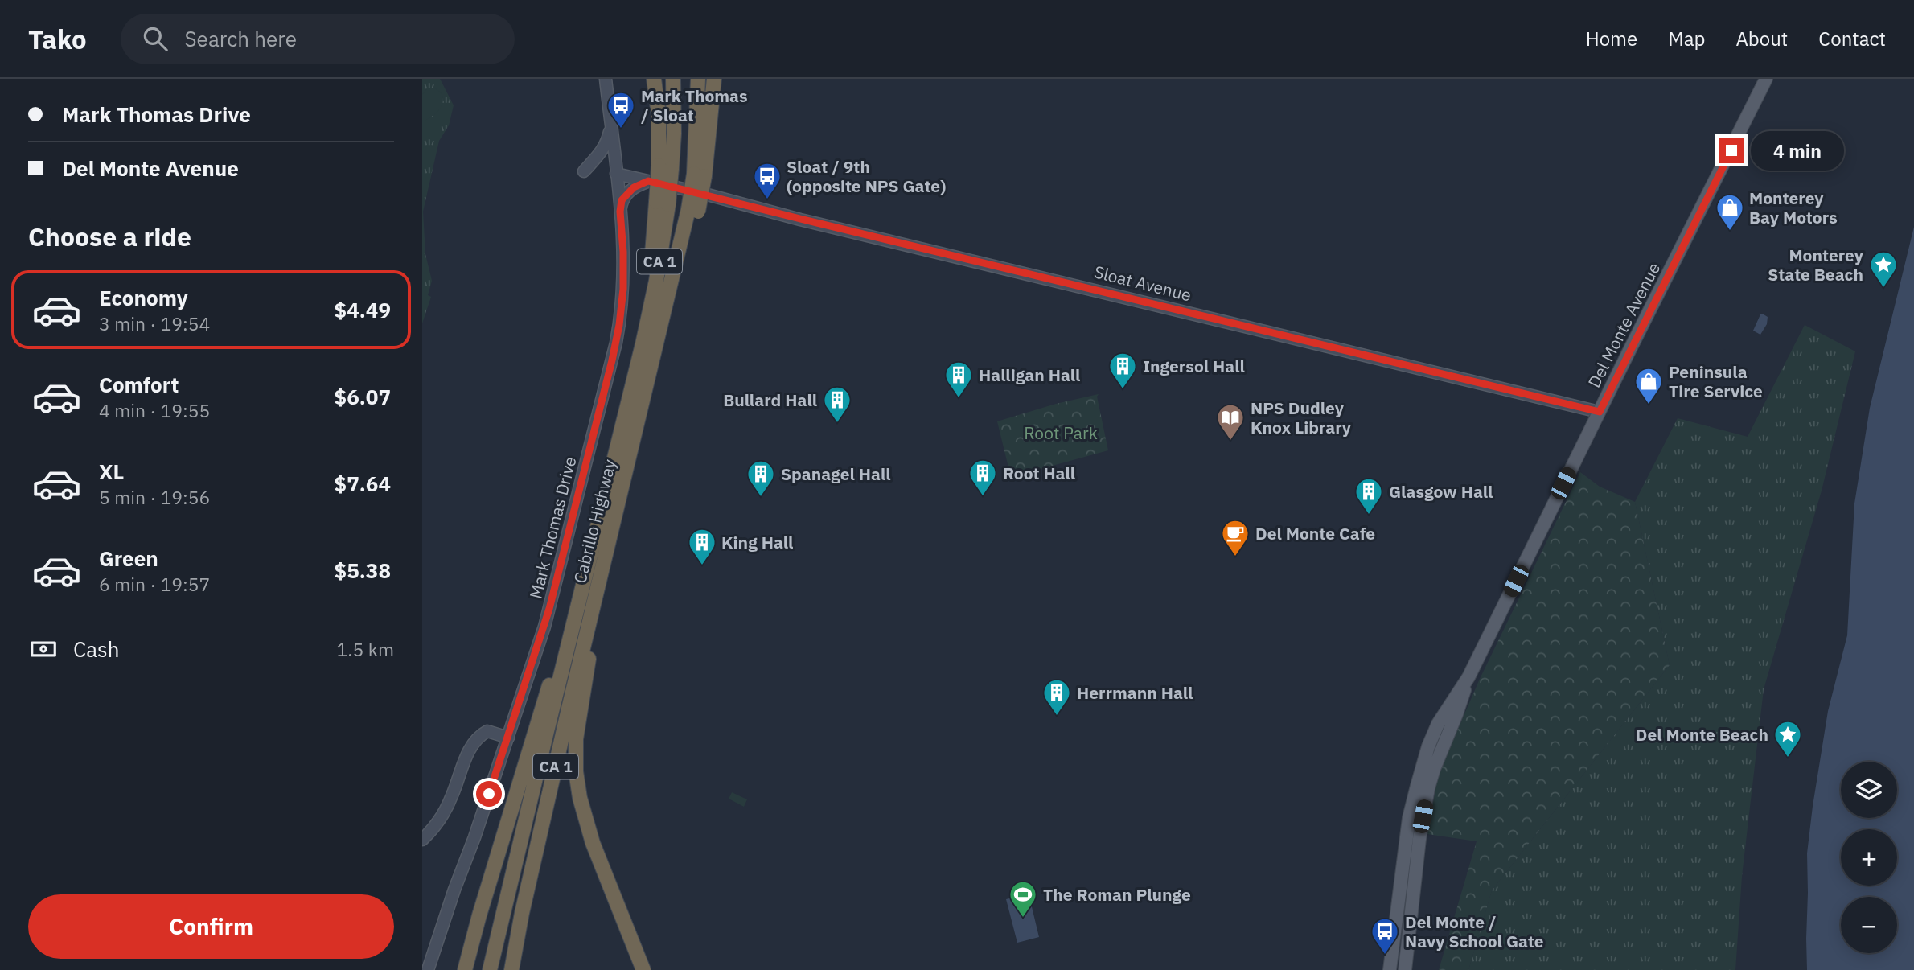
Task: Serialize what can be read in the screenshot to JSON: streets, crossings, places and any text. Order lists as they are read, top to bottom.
{
  "streets": {
    "highway": ["CA 1", "Cabrillo Highway"],
    "main road": ["Del Monte Avenue"],
    "street": ["Sloat Avenue", "Mark Thomas Drive"]
  },
  "crossings": [
    ["Sloat Avenue", "Del Monte Avenue"],
    ["Sloat Avenue", "Mark Thomas Drive"]
  ],
  "parks": ["Root Park"],
  "places": {
    "bus stop": ["Mark Thomas / Sloat", "Sloat / 9th (opposite NPS Gate)", "Del Monte / Navy School Gate"],
    "shop": ["Monterey Bay Motors", "Peninsula Tire Service"],
    "place": ["Monterey State Beach", "Del Monte Beach"],
    "building": [
      "Ingersol Hall",
      "Halligan Hall",
      "Bullard Hall",
      "Root Hall",
      "Spanagel Hall",
      "Glasgow Hall",
      "King Hall",
      "Herrmann Hall"
    ],
    "library": ["NPS Dudley Knox Library"],
    "cafe": ["Del Monte Cafe"],
    "sports": ["The Roman Plunge"]
  },
  "page": {
    "header": "Tako",
    "search": "Search here",
    "nav": [
      "Home",
      "Map",
      "About",
      "Contact"
    ],
    "banner": ["Mark Thomas Drive", "Del Monte Avenue"],
    "bubble": "4 min",
    "heading": "Choose a ride",
    "list": [
      {
        "name": "Economy",
        "note": "3 min · 19:54",
        "value": "$4.49"
      },
      {
        "name": "Comfort",
        "note": "4 min · 19:55",
        "value": "$6.07"
      },
      {
        "name": "XL",
        "note": "5 min · 19:56",
        "value": "$7.64"
      },
      {
        "name": "Green",
        "note": "6 min · 19:57",
        "value": "$5.38"
      }
    ],
    "pay": ["Cash", "1.5 km"],
    "map_buttons": ["+", "−"],
    "buttons": "Confirm"
  }
}
